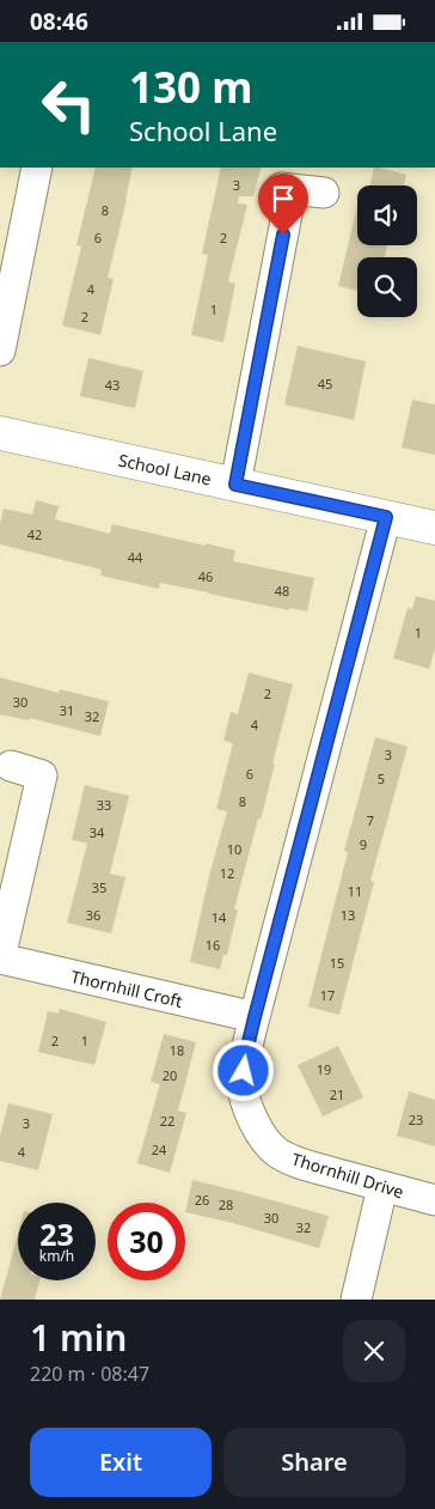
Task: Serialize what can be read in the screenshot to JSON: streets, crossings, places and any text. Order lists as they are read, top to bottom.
{
  "streets": {
    "street": ["School Lane", "Thornhill Croft", "Thornhill Drive"]
  },
  "crossings": [
    ["School Lane", "Thornhill Drive"],
    ["Thornhill Croft", "Thornhill Drive"]
  ],
  "house_numbers": [
    "3",
    "8",
    "6",
    "2",
    "4",
    "1",
    "2",
    "45",
    "43",
    "42",
    "44",
    "46",
    "48",
    "1",
    "2",
    "30",
    "31",
    "32",
    "4",
    "3",
    "6",
    "5",
    "8",
    "33",
    "7",
    "34",
    "9",
    "10",
    "12",
    "35",
    "11",
    "36",
    "13",
    "14",
    "16",
    "15",
    "17",
    "2",
    "1",
    "18",
    "19",
    "20",
    "21",
    "23",
    "22",
    "3",
    "24",
    "4",
    "26",
    "28",
    "30",
    "32"
  ],
  "page": {
    "status": "08:46",
    "turn": ["130 m", "School Lane"],
    "speed": "23 km/h",
    "limit": "30",
    "heading": ["1 min", "220 m · 08:47"],
    "buttons": ["Exit", "Share"]
  }
}
